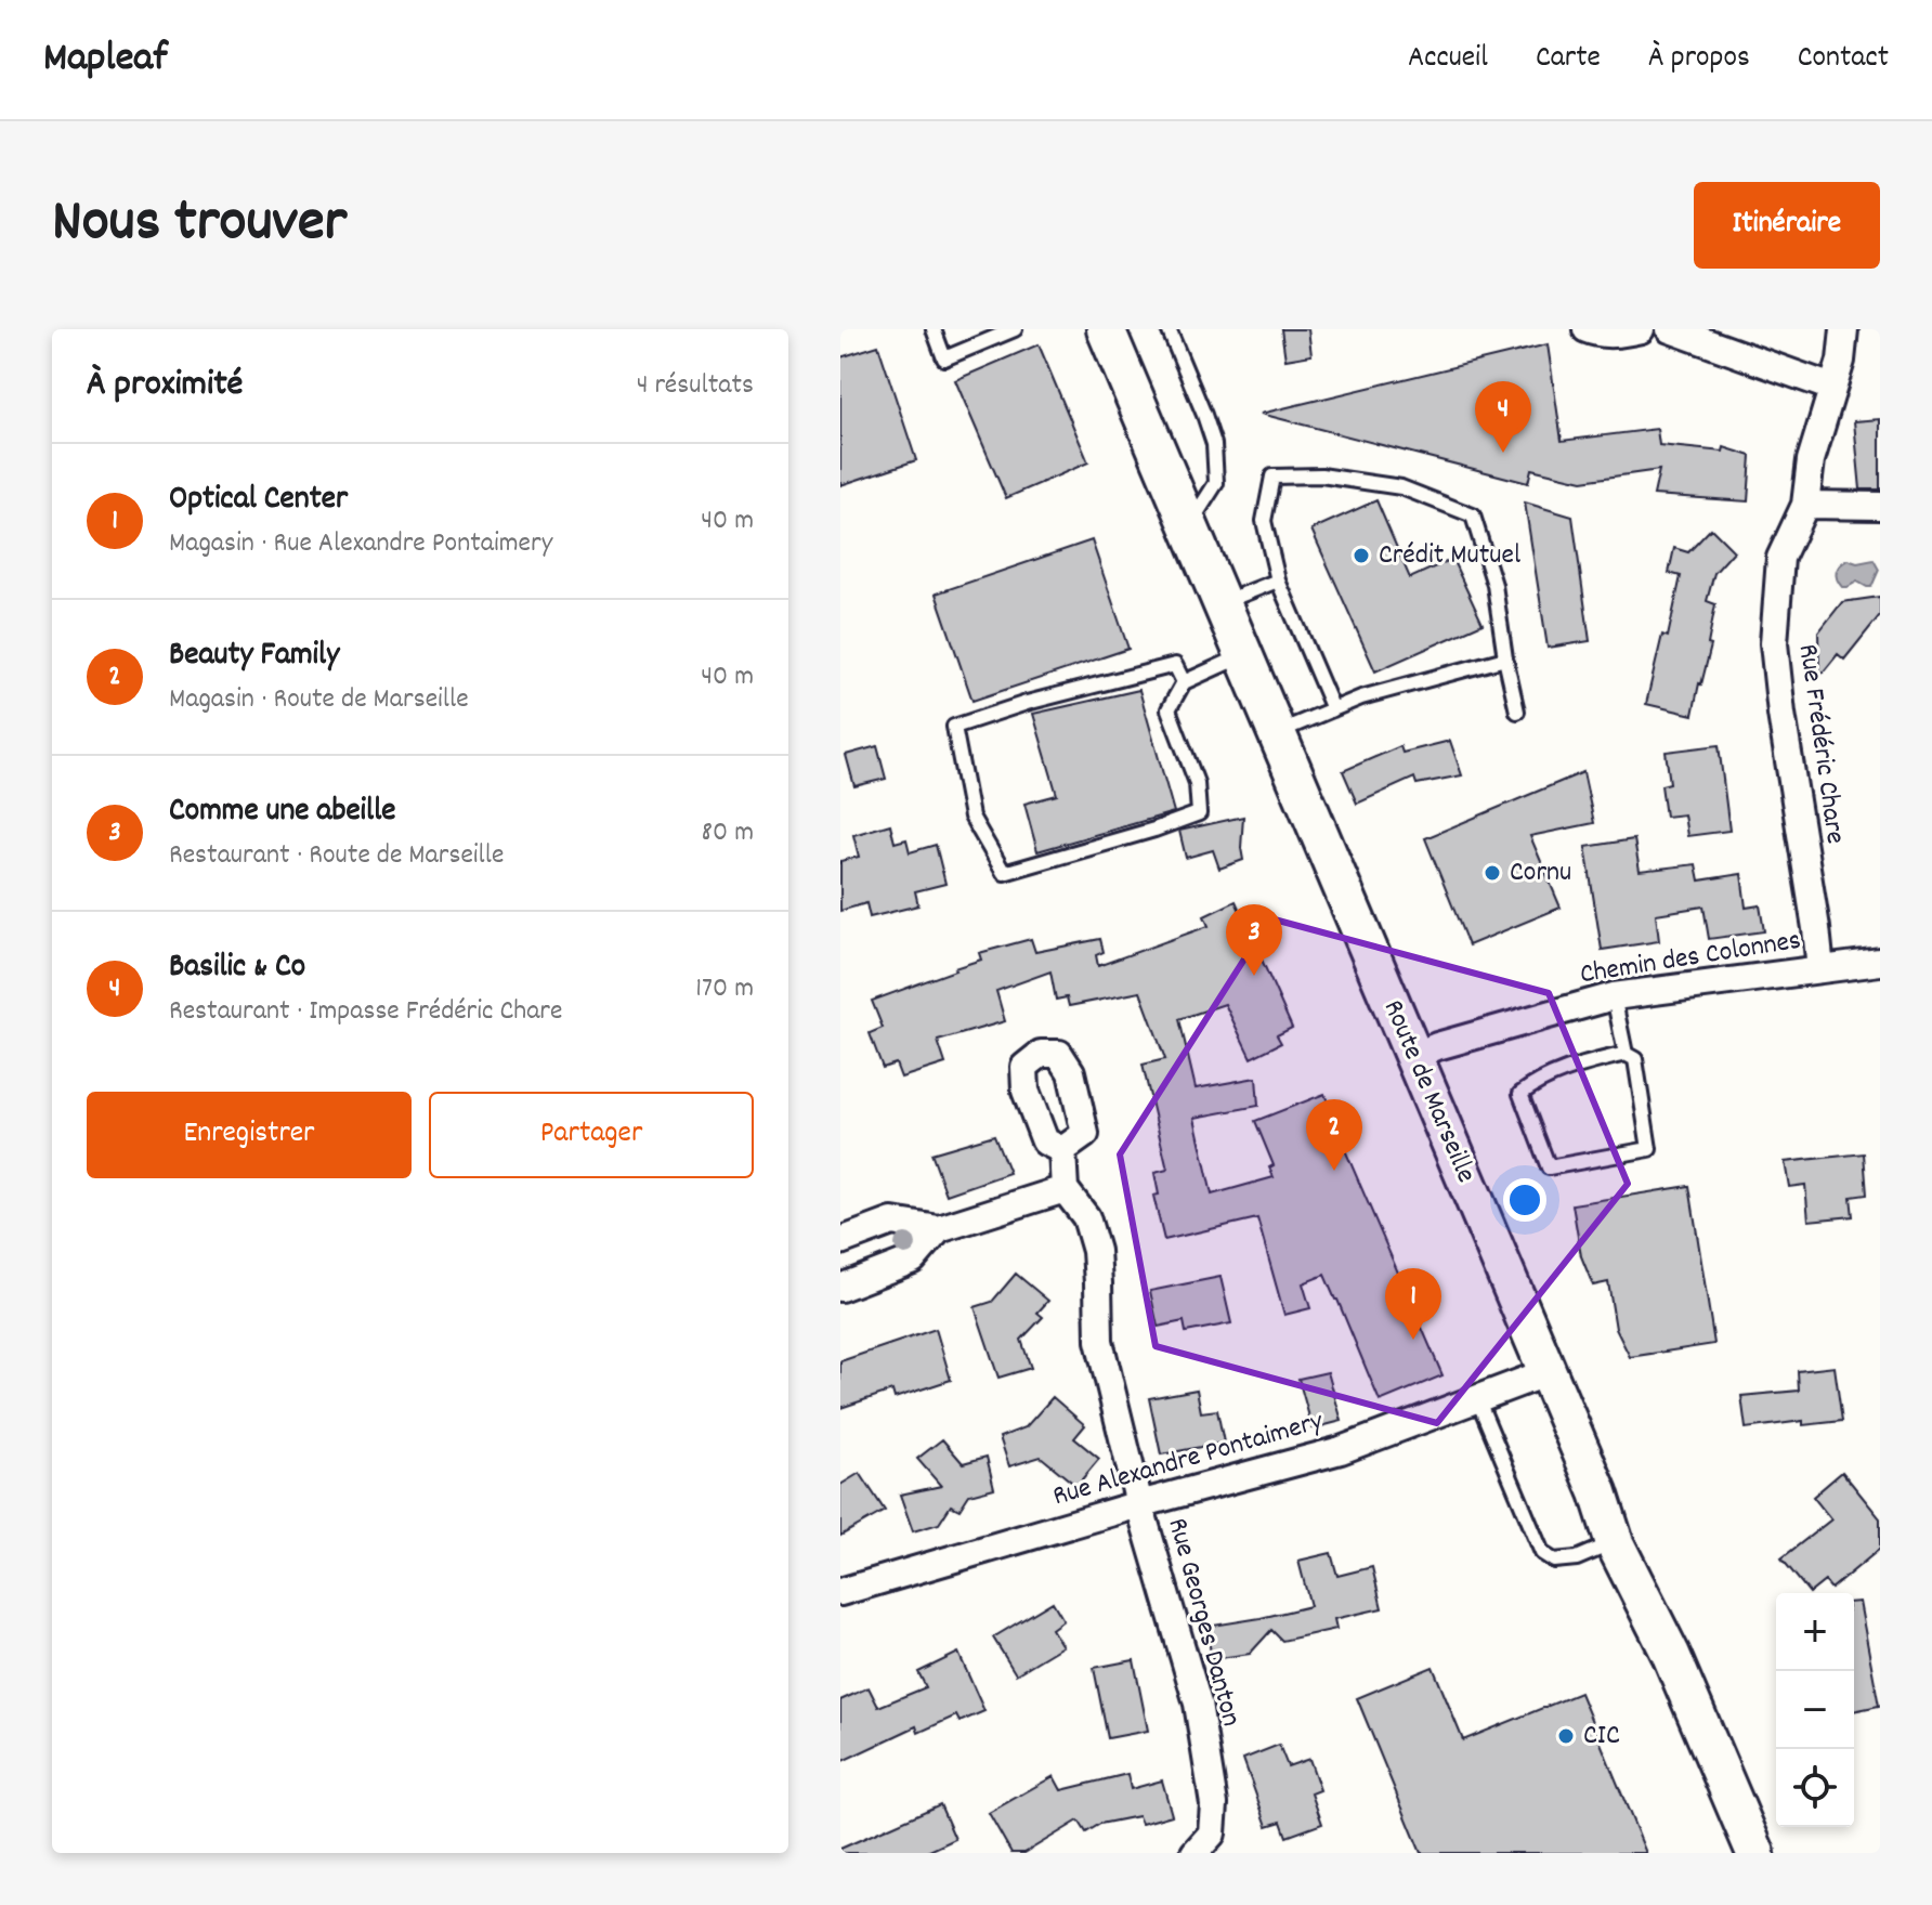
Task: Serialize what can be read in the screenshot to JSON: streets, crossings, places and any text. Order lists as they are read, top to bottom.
{
  "streets": {
    "main road": ["Route de Marseille"],
    "street": [
      "Rue Frédéric Chare",
      "Chemin des Colonnes",
      "Rue Alexandre Pontaimery",
      "Rue Georges Danton"
    ]
  },
  "crossings": [
    ["Rue Frédéric Chare", "Chemin des Colonnes"],
    ["Chemin des Colonnes", "Route de Marseille"],
    ["Route de Marseille", "Rue Alexandre Pontaimery"],
    ["Rue Alexandre Pontaimery", "Rue Georges Danton"]
  ],
  "places": ["Crédit Mutuel", "Cornu", "CIC"],
  "page": {
    "header": "Mapleaf",
    "nav": [
      "Accueil",
      "Carte",
      "À propos",
      "Contact"
    ],
    "title": "Nous trouver",
    "buttons": [
      "Itinéraire",
      ["Enregistrer", "Partager"]
    ],
    "heading": ["À proximité", "4 résultats"],
    "pins": [
      "4",
      "3",
      "2",
      "1"
    ],
    "list": [
      {
        "mark": "1",
        "name": "Optical Center",
        "note": "Magasin · Rue Alexandre Pontaimery",
        "value": "40 m"
      },
      {
        "mark": "2",
        "name": "Beauty Family",
        "note": "Magasin · Route de Marseille",
        "value": "40 m"
      },
      {
        "mark": "3",
        "name": "Comme une abeille",
        "note": "Restaurant · Route de Marseille",
        "value": "80 m"
      },
      {
        "mark": "4",
        "name": "Basilic & Co",
        "note": "Restaurant · Impasse Frédéric Chare",
        "value": "170 m"
      }
    ],
    "map_buttons": ["+", "−"]
  }
}
